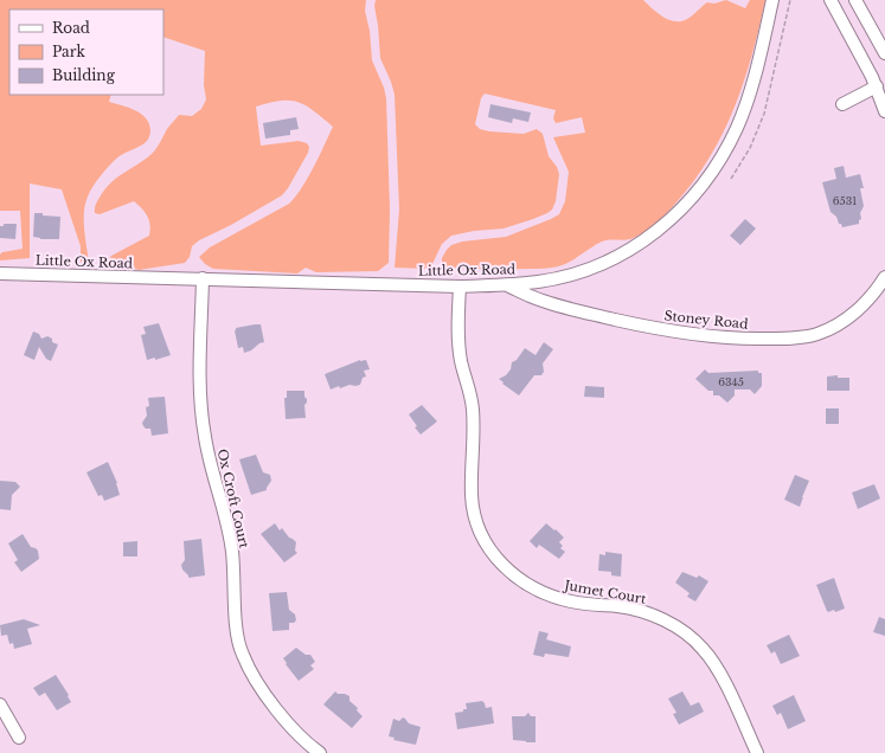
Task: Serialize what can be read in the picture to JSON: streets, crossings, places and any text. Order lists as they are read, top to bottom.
{
  "streets": {
    "street": [
      "Little Ox Road",
      "Stoney Road",
      "Ox Croft Court",
      "Jumet Court"
    ]
  },
  "crossings": [
    ["Little Ox Road", "Stoney Road"],
    ["Little Ox Road", "Ox Croft Court"],
    ["Little Ox Road", "Jumet Court"]
  ],
  "house_numbers": ["6531", "6345"],
  "legend": ["Road", "Park", "Building"]
}
